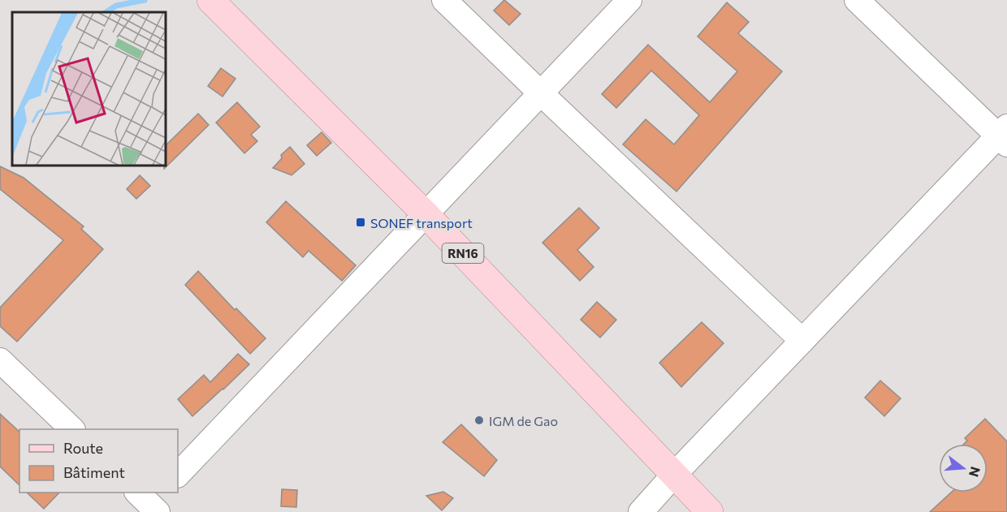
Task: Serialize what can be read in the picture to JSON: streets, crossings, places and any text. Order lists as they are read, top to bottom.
{
  "streets": {
    "main road": ["RN16"]
  },
  "places": {
    "transit": ["SONEF transport"],
    "other": ["IGM de Gao"]
  },
  "legend": ["Route", "Bâtiment"],
  "north": "right"
}
